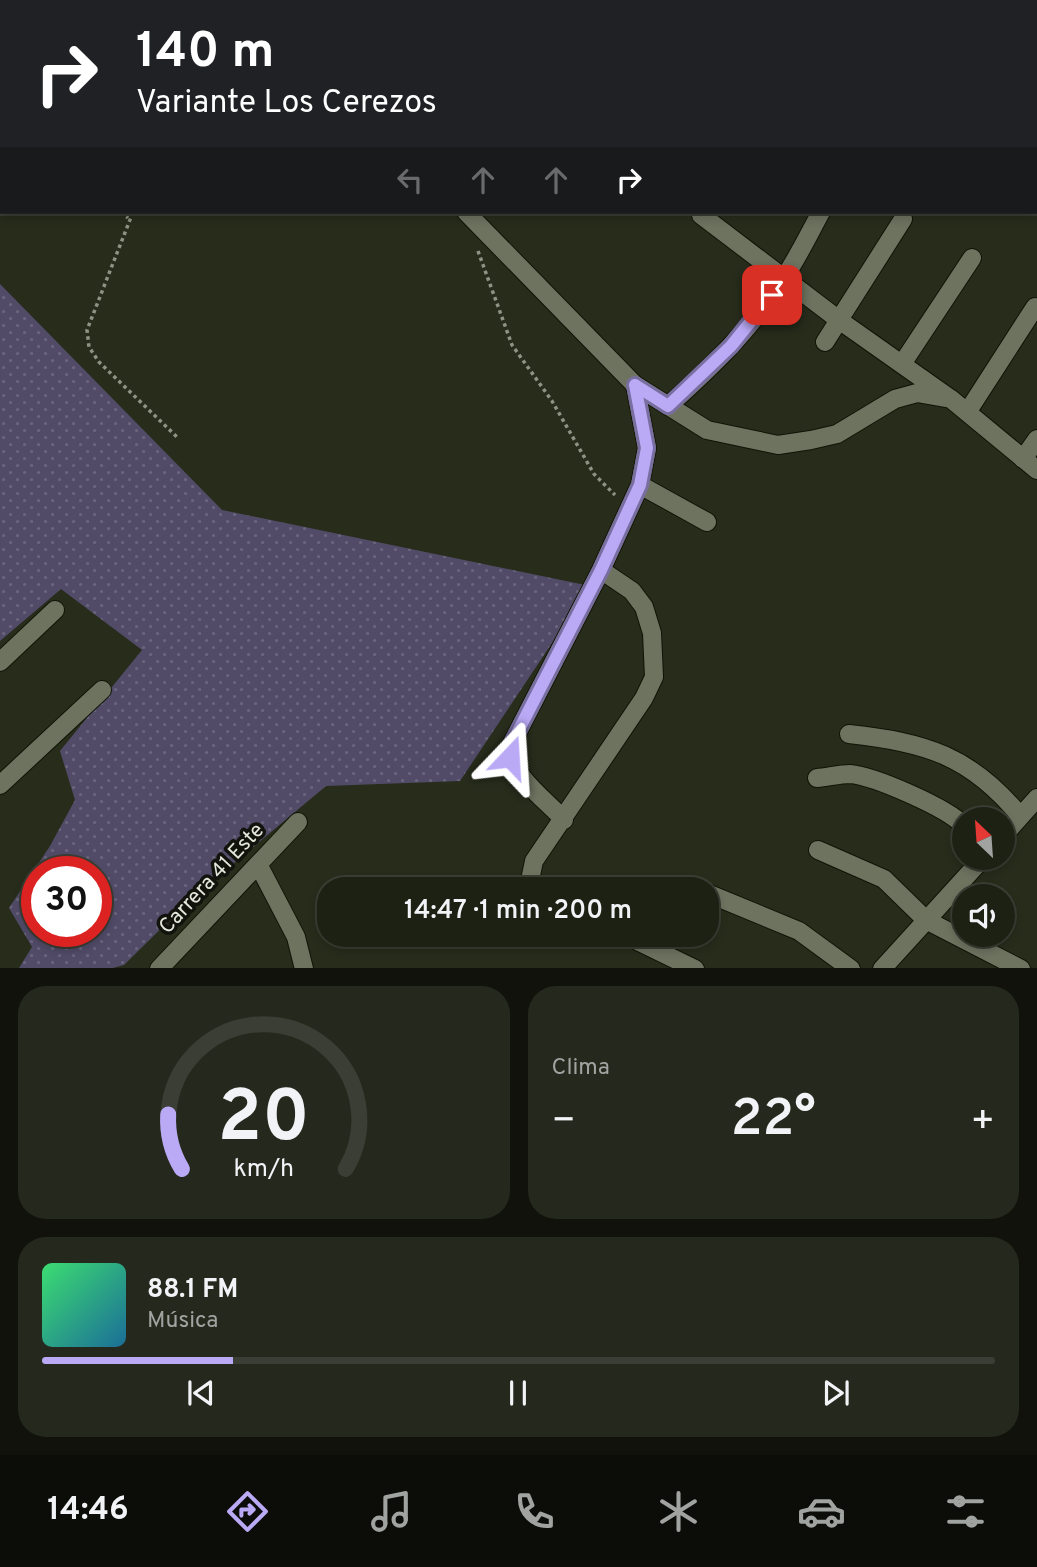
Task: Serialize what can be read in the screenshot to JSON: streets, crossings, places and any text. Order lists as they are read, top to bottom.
{
  "streets": {
    "street": ["Carrera 41 Este"]
  },
  "north": "top left",
  "page": {
    "turn": ["140 m", "Variante Los Cerezos"],
    "limit": "30",
    "trip": "14:47 · 1 min · 200 m",
    "tile": "Clima",
    "heat": ["−", "22°", "+"],
    "song": ["88.1 FM", "Música"],
    "tabs": "14:46",
    "gauge": ["20", "km/h"]
  }
}
